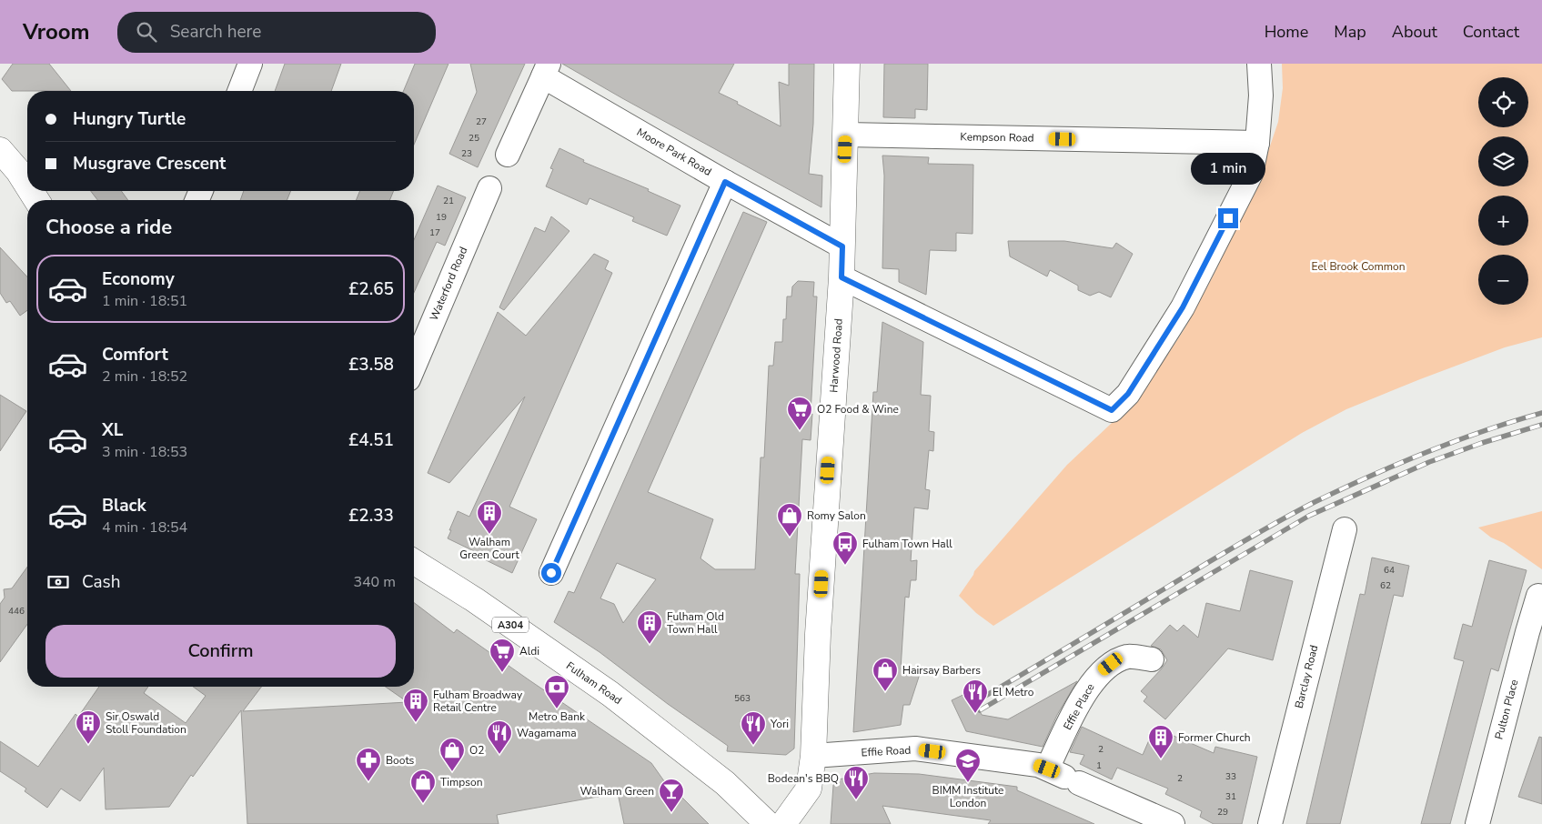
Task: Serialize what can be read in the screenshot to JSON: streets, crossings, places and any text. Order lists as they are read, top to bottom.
{
  "streets": {
    "main road": ["Harwood Road", "A304", "Fulham Road"],
    "street": [
      "Kempson Road",
      "Moore Park Road",
      "Waterford Road",
      "Barclay Road",
      "Effie Place",
      "Pulton Place",
      "Effie Road"
    ]
  },
  "crossings": [
    ["Kempson Road", "Harwood Road"],
    ["Moore Park Road", "Harwood Road"],
    ["Harwood Road", "Effie Road"],
    ["Effie Place", "Effie Road"]
  ],
  "parks": ["Eel Brook Common"],
  "places": {
    "supermarket": ["O2 Food & Wine", "Aldi"],
    "building": [
      "Walham Green Court",
      "Fulham Old Town Hall",
      "Fulham Broadway Retail Centre",
      "Sir Oswald Stoll Foundation",
      "Former Church"
    ],
    "shop": [
      "Romy Salon",
      "Hairsay Barbers",
      "O2",
      "Timpson"
    ],
    "bus stop": ["Fulham Town Hall"],
    "bank": ["Metro Bank"],
    "restaurant": [
      "El Metro",
      "Yori",
      "Wagamama",
      "Bodean's BBQ"
    ],
    "pharmacy": ["Boots"],
    "school or university": ["BIMM Institute London"],
    "bar": ["Walham Green"]
  },
  "house_numbers": [
    "27",
    "25",
    "23",
    "21",
    "19",
    "17",
    "64",
    "62",
    "446",
    "563",
    "2",
    "1",
    "33",
    "2",
    "31",
    "29"
  ],
  "page": {
    "header": "Vroom",
    "search": "Search here",
    "nav": [
      "Home",
      "Map",
      "About",
      "Contact"
    ],
    "map_buttons": ["+", "−"],
    "banner": ["Hungry Turtle", "Musgrave Crescent"],
    "bubble": "1 min",
    "heading": "Choose a ride",
    "list": [
      {
        "name": "Economy",
        "note": "1 min · 18:51",
        "value": "£2.65"
      },
      {
        "name": "Comfort",
        "note": "2 min · 18:52",
        "value": "£3.58"
      },
      {
        "name": "XL",
        "note": "3 min · 18:53",
        "value": "£4.51"
      },
      {
        "name": "Black",
        "note": "4 min · 18:54",
        "value": "£2.33"
      }
    ],
    "pay": ["Cash", "340 m"],
    "buttons": "Confirm"
  }
}
